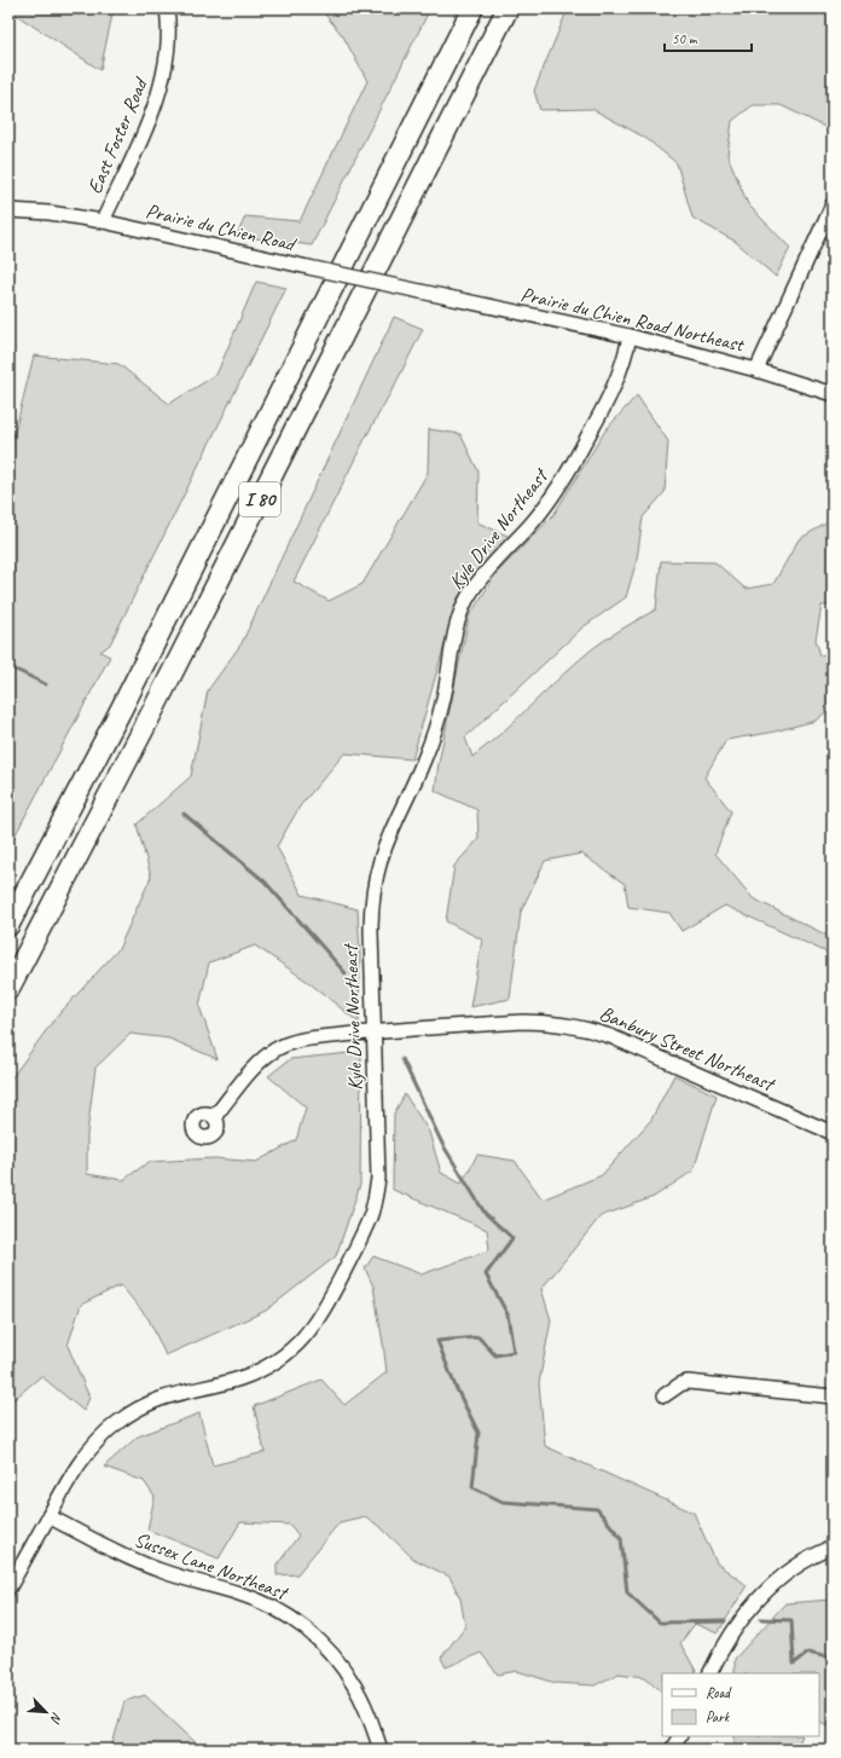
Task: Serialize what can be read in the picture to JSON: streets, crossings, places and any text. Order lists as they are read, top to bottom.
{
  "streets": {
    "highway": ["I 80"],
    "street": [
      "East Foster Road",
      "Prairie du Chien Road",
      "Prairie du Chien Road Northeast",
      "Kyle Drive Northeast",
      "Banbury Street Northeast",
      "Sussex Lane Northeast"
    ]
  },
  "crossings": [
    ["East Foster Road", "Prairie du Chien Road"],
    ["Prairie du Chien Road", "Prairie du Chien Road Northeast"],
    ["Prairie du Chien Road Northeast", "Kyle Drive Northeast"],
    ["Kyle Drive Northeast", "Banbury Street Northeast"],
    ["Kyle Drive Northeast", "Sussex Lane Northeast"]
  ],
  "legend": ["Road", "Park"],
  "scale_bar": "50 m",
  "north": "bottom right"
}
